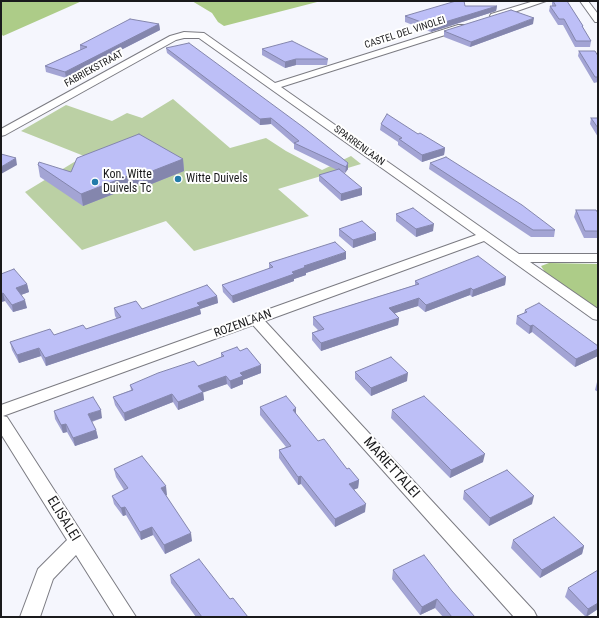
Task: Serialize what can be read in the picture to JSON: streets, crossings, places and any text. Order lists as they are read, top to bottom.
{
  "streets": {
    "street": [
      "CASTEL DEL VINOLEI",
      "FABRIEKSTRAAT",
      "SPARRENLAAN",
      "ROZENLAAN",
      "MARIETTALEI",
      "ELISALEI"
    ]
  },
  "crossings": [
    ["CASTEL DEL VINOLEI", "SPARRENLAAN"],
    ["FABRIEKSTRAAT", "SPARRENLAAN"],
    ["SPARRENLAAN", "ROZENLAAN"],
    ["ROZENLAAN", "MARIETTALEI"]
  ],
  "places": ["Witte Duivels", "Kon. Witte Duivels Tc"]
}
